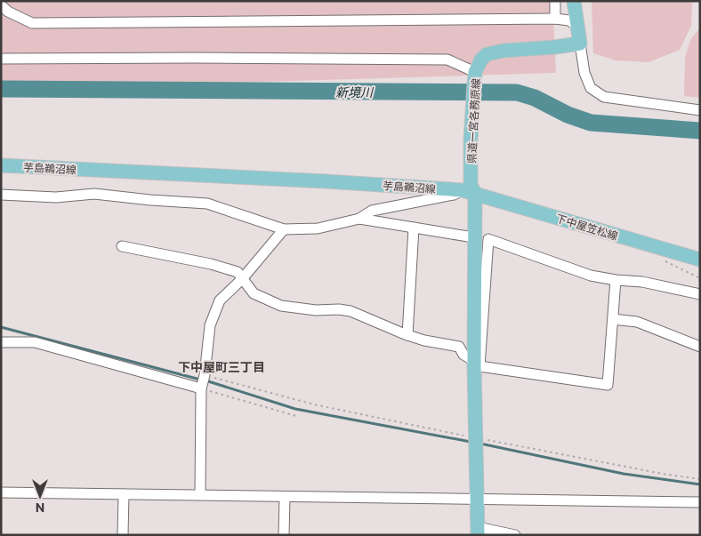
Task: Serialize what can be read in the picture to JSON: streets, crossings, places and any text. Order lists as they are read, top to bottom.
{
  "streets": {
    "main road": ["県道一宮各務原線", "芋島鵜沼線", "下中屋笠松線"]
  },
  "crossings": [
    ["県道一宮各務原線", "芋島鵜沼線"],
    ["県道一宮各務原線", "下中屋笠松線"],
    ["芋島鵜沼線", "下中屋笠松線"]
  ],
  "districts": ["下中屋町三丁目"],
  "water": ["新境川"],
  "north": "bottom"
}
